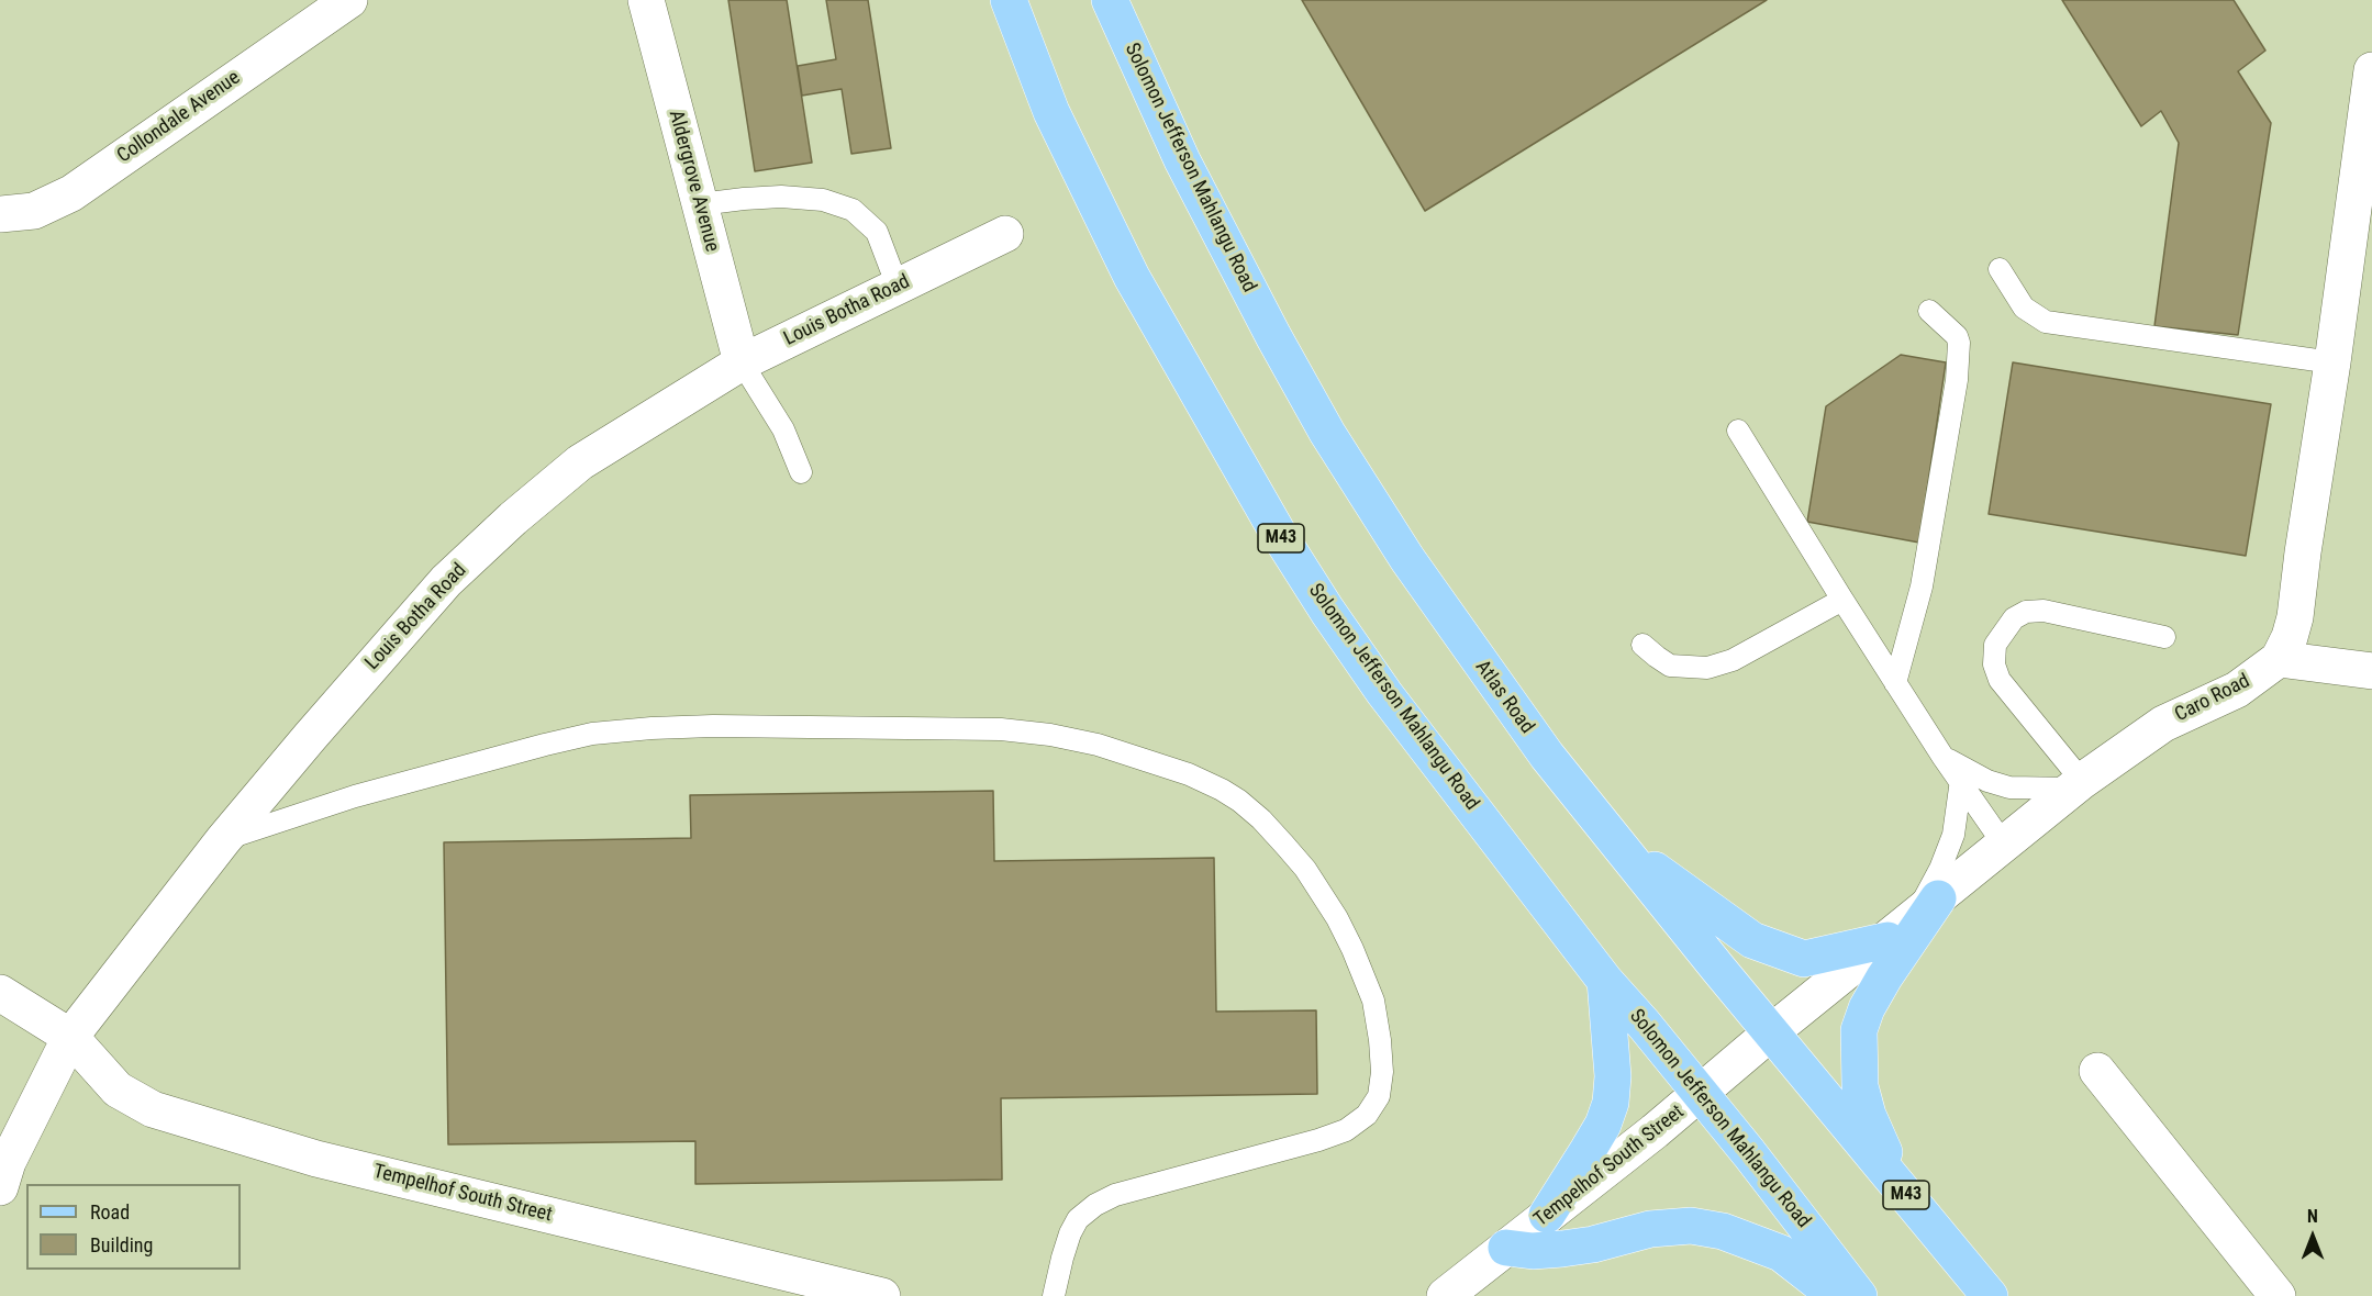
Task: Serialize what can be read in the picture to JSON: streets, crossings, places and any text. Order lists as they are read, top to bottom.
{
  "streets": {
    "main road": ["Solomon Jefferson Mahlangu Road", "M43", "Atlas Road"],
    "street": [
      "Collondale Avenue",
      "Aldergrove Avenue",
      "Louis Botha Road",
      "Caro Road",
      "Tempelhof South Street"
    ]
  },
  "crossings": [
    ["Solomon Jefferson Mahlangu Road", "Atlas Road"],
    ["Solomon Jefferson Mahlangu Road", "Tempelhof South Street"],
    ["Aldergrove Avenue", "Louis Botha Road"],
    ["Louis Botha Road", "Tempelhof South Street"],
    ["M43", "Atlas Road"],
    ["M43", "Caro Road"],
    ["M43", "Tempelhof South Street"],
    ["Atlas Road", "Caro Road"],
    ["Atlas Road", "Tempelhof South Street"],
    ["Caro Road", "Tempelhof South Street"]
  ],
  "legend": ["Road", "Building"],
  "north": "top"
}
